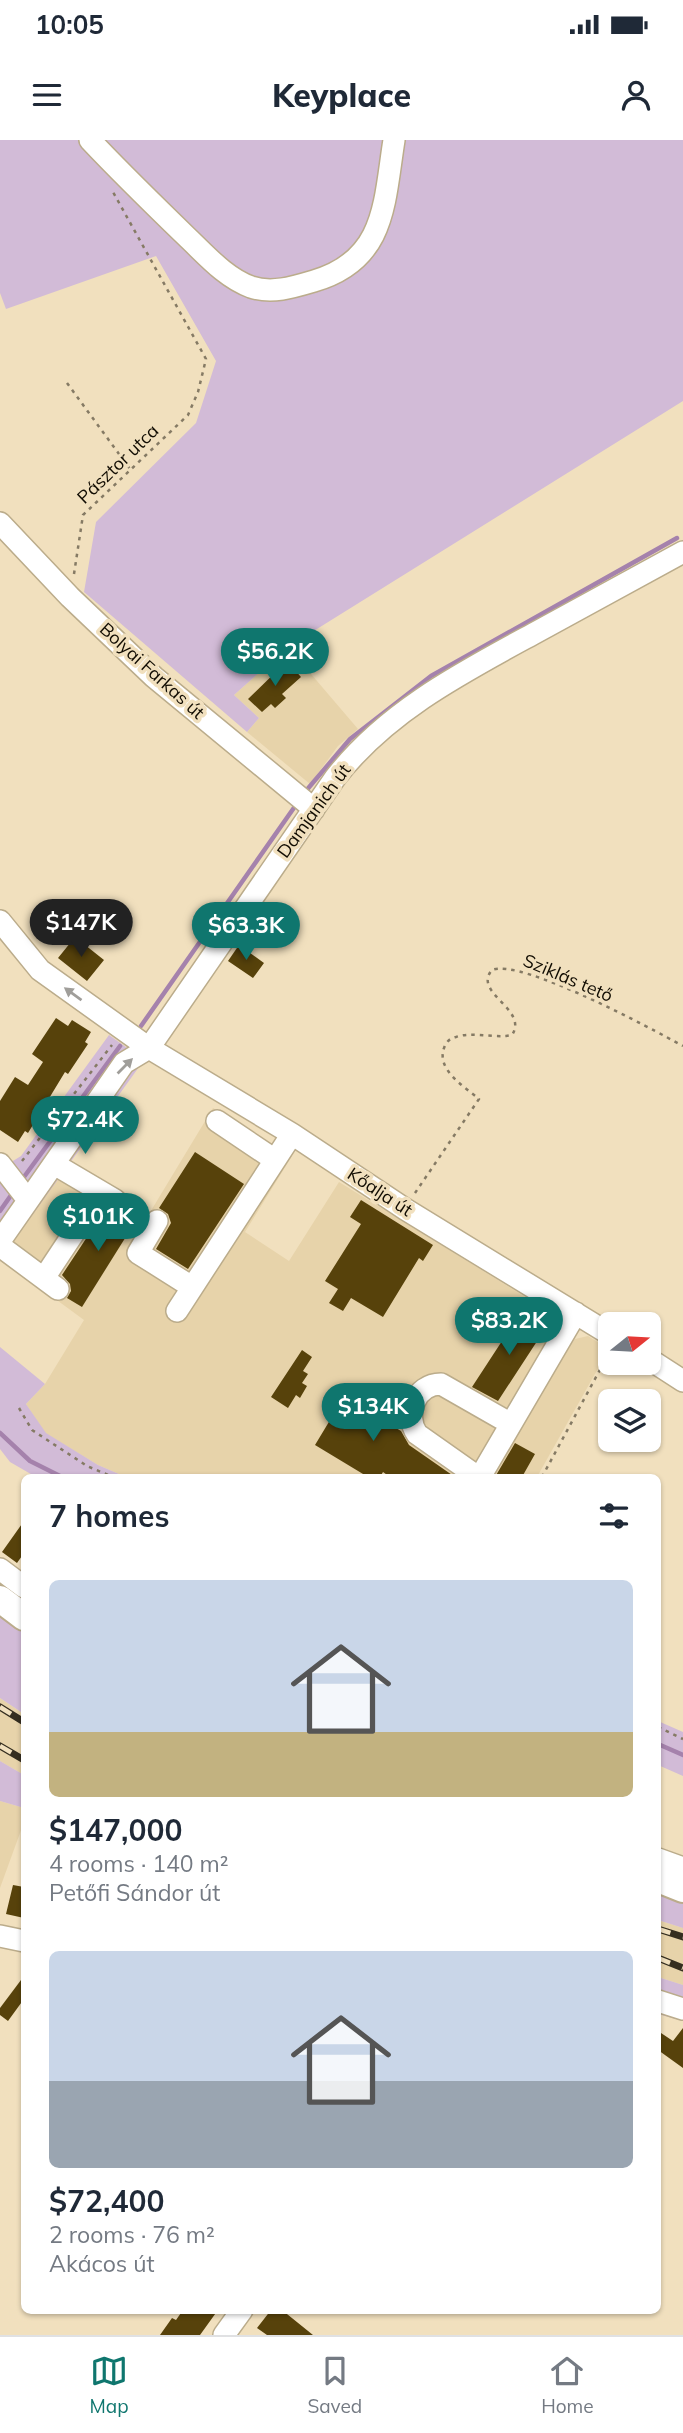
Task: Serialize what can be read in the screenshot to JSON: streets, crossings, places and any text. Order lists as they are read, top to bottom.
{
  "streets": {
    "street": ["Bolyai Farkas út", "Damjanich út", "Kőalja út"],
    "path": ["Pásztor utca", "Sziklás tető"]
  },
  "crossings": [
    ["Pásztor utca", "Bolyai Farkas út"],
    ["Bolyai Farkas út", "Damjanich út"],
    ["Damjanich út", "Kőalja út"],
    ["Sziklás tető", "Kőalja út"]
  ],
  "north": "right",
  "page": {
    "status": "10:05",
    "header": "Keyplace",
    "price": [
      "$56.2K",
      "$147K",
      "$63.3K",
      "$72.4K",
      "$101K",
      "$83.2K",
      "$134K"
    ],
    "heading": "7 homes",
    "list": [
      {
        "name": "$147,000",
        "note": "4 rooms · 140 m² · Petőfi Sándor út"
      },
      {
        "name": "$72,400",
        "note": "2 rooms · 76 m² · Akácos út"
      }
    ],
    "tabs": ["Map", "Saved", "Home"]
  }
}
